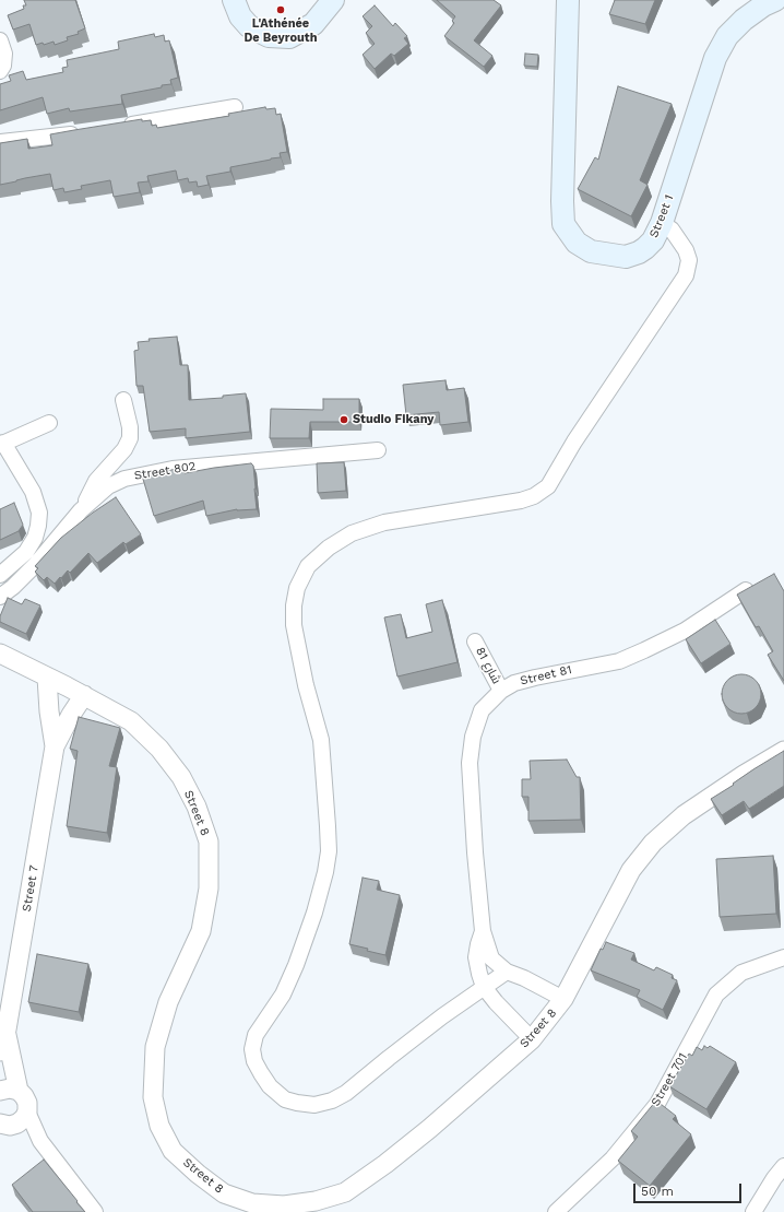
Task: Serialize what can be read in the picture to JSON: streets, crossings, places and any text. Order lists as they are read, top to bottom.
{
  "streets": {
    "main road": ["Street 1"],
    "street": [
      "Street 802",
      "شارع 81",
      "Street 81",
      "Street 8",
      "Street 7",
      "Street 701"
    ]
  },
  "crossings": [
    ["شارع 81", "Street 81"],
    ["Street 81", "Street 8"]
  ],
  "places": ["L'Athénée De Beyrouth", "Studio Fikany"],
  "scale_bar": "50 m"
}
